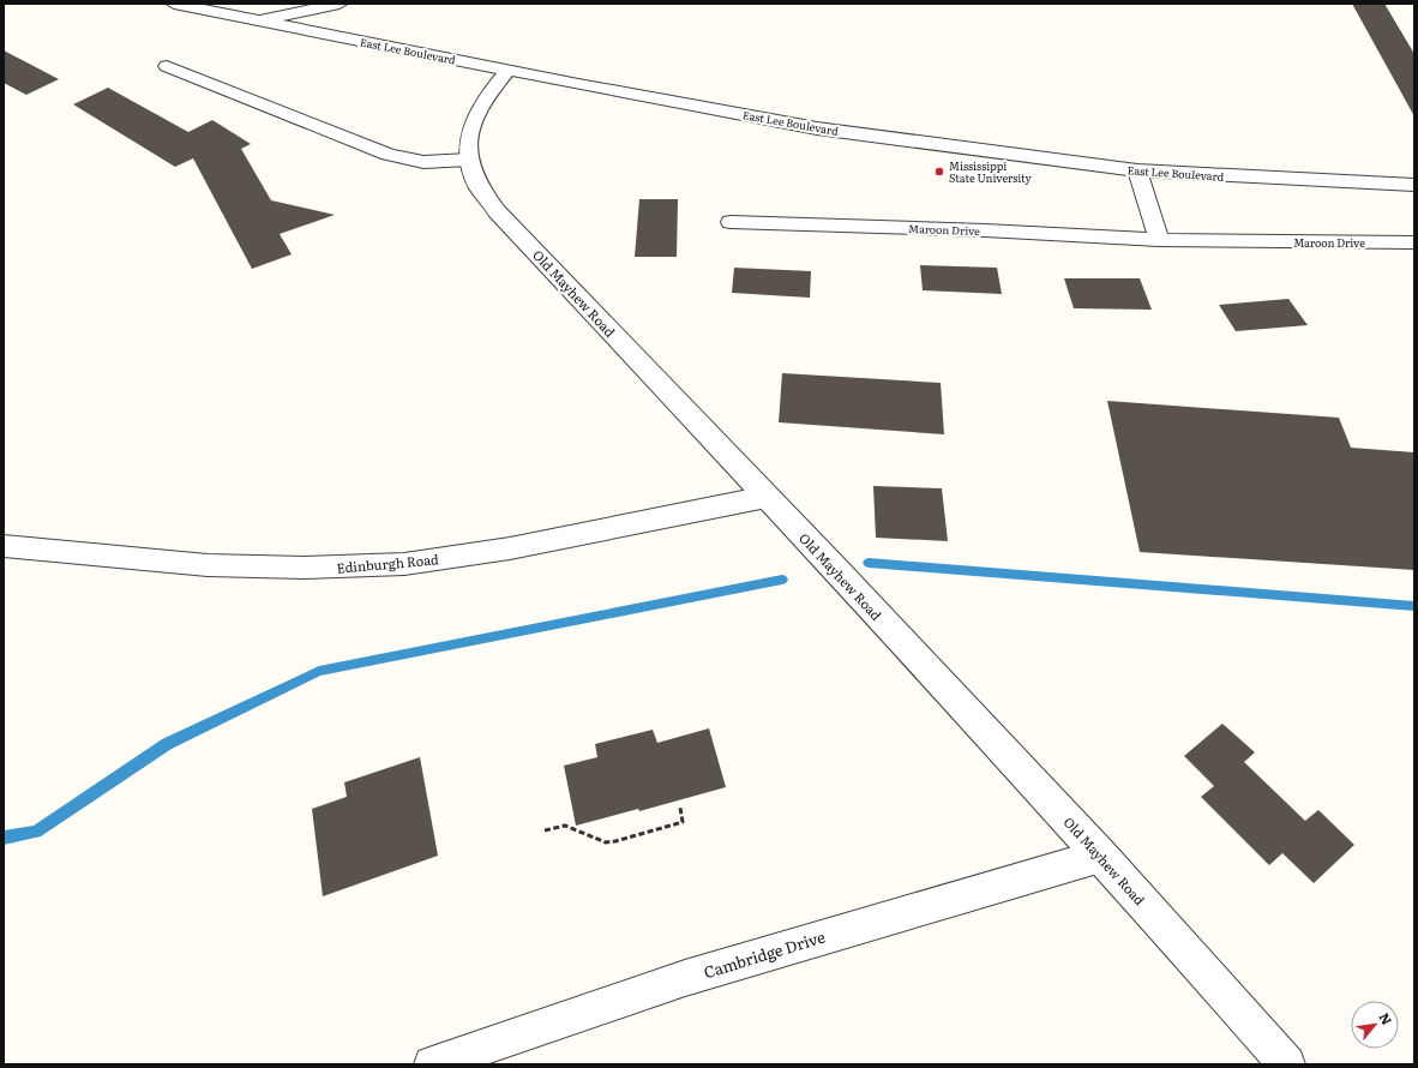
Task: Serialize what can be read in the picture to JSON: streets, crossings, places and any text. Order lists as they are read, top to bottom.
{
  "streets": {
    "street": [
      "East Lee Boulevard",
      "Maroon Drive",
      "Old Mayhew Road",
      "Edinburgh Road",
      "Cambridge Drive"
    ]
  },
  "crossings": [
    ["East Lee Boulevard", "Old Mayhew Road"],
    ["Old Mayhew Road", "Edinburgh Road"],
    ["Old Mayhew Road", "Cambridge Drive"]
  ],
  "places": ["Mississippi State University"],
  "north": "top right"
}
